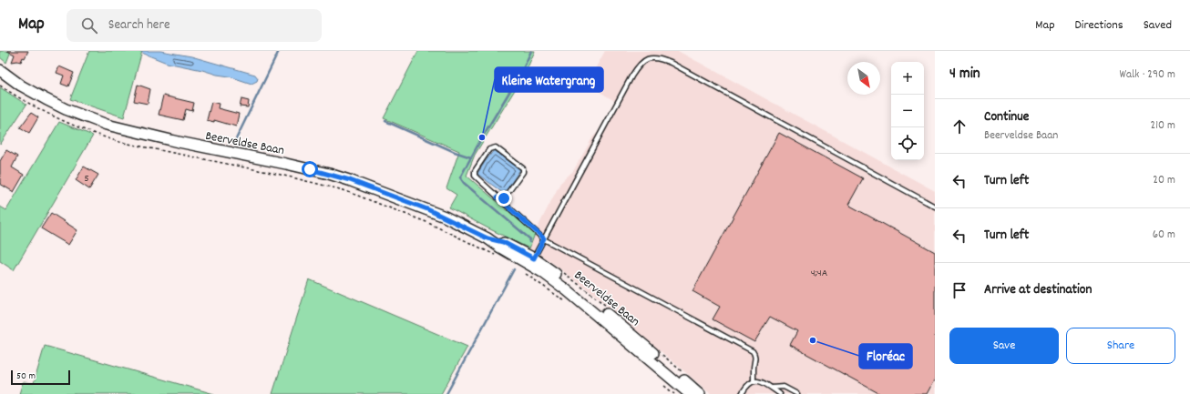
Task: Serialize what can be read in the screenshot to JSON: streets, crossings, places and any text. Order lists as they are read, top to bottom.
{
  "streets": {
    "main road": ["Beerveldse Baan"]
  },
  "places": ["Kleine Watergrang", "Floréac"],
  "house_numbers": ["5", "4;4A"],
  "scale_bar": "50 m",
  "north": "bottom right",
  "page": {
    "header": "Map",
    "search": "Search here",
    "nav": ["Map", "Directions", "Saved"],
    "heading": ["4 min", "Walk · 290 m"],
    "map_buttons": ["+", "−"],
    "list": [
      ["Continue", "Beerveldse Baan", "210 m"],
      ["Turn left", "20 m"],
      ["Turn left", "60 m"],
      "Arrive at destination"
    ],
    "buttons": ["Save", "Share"],
    "scale": "50 m"
  }
}
